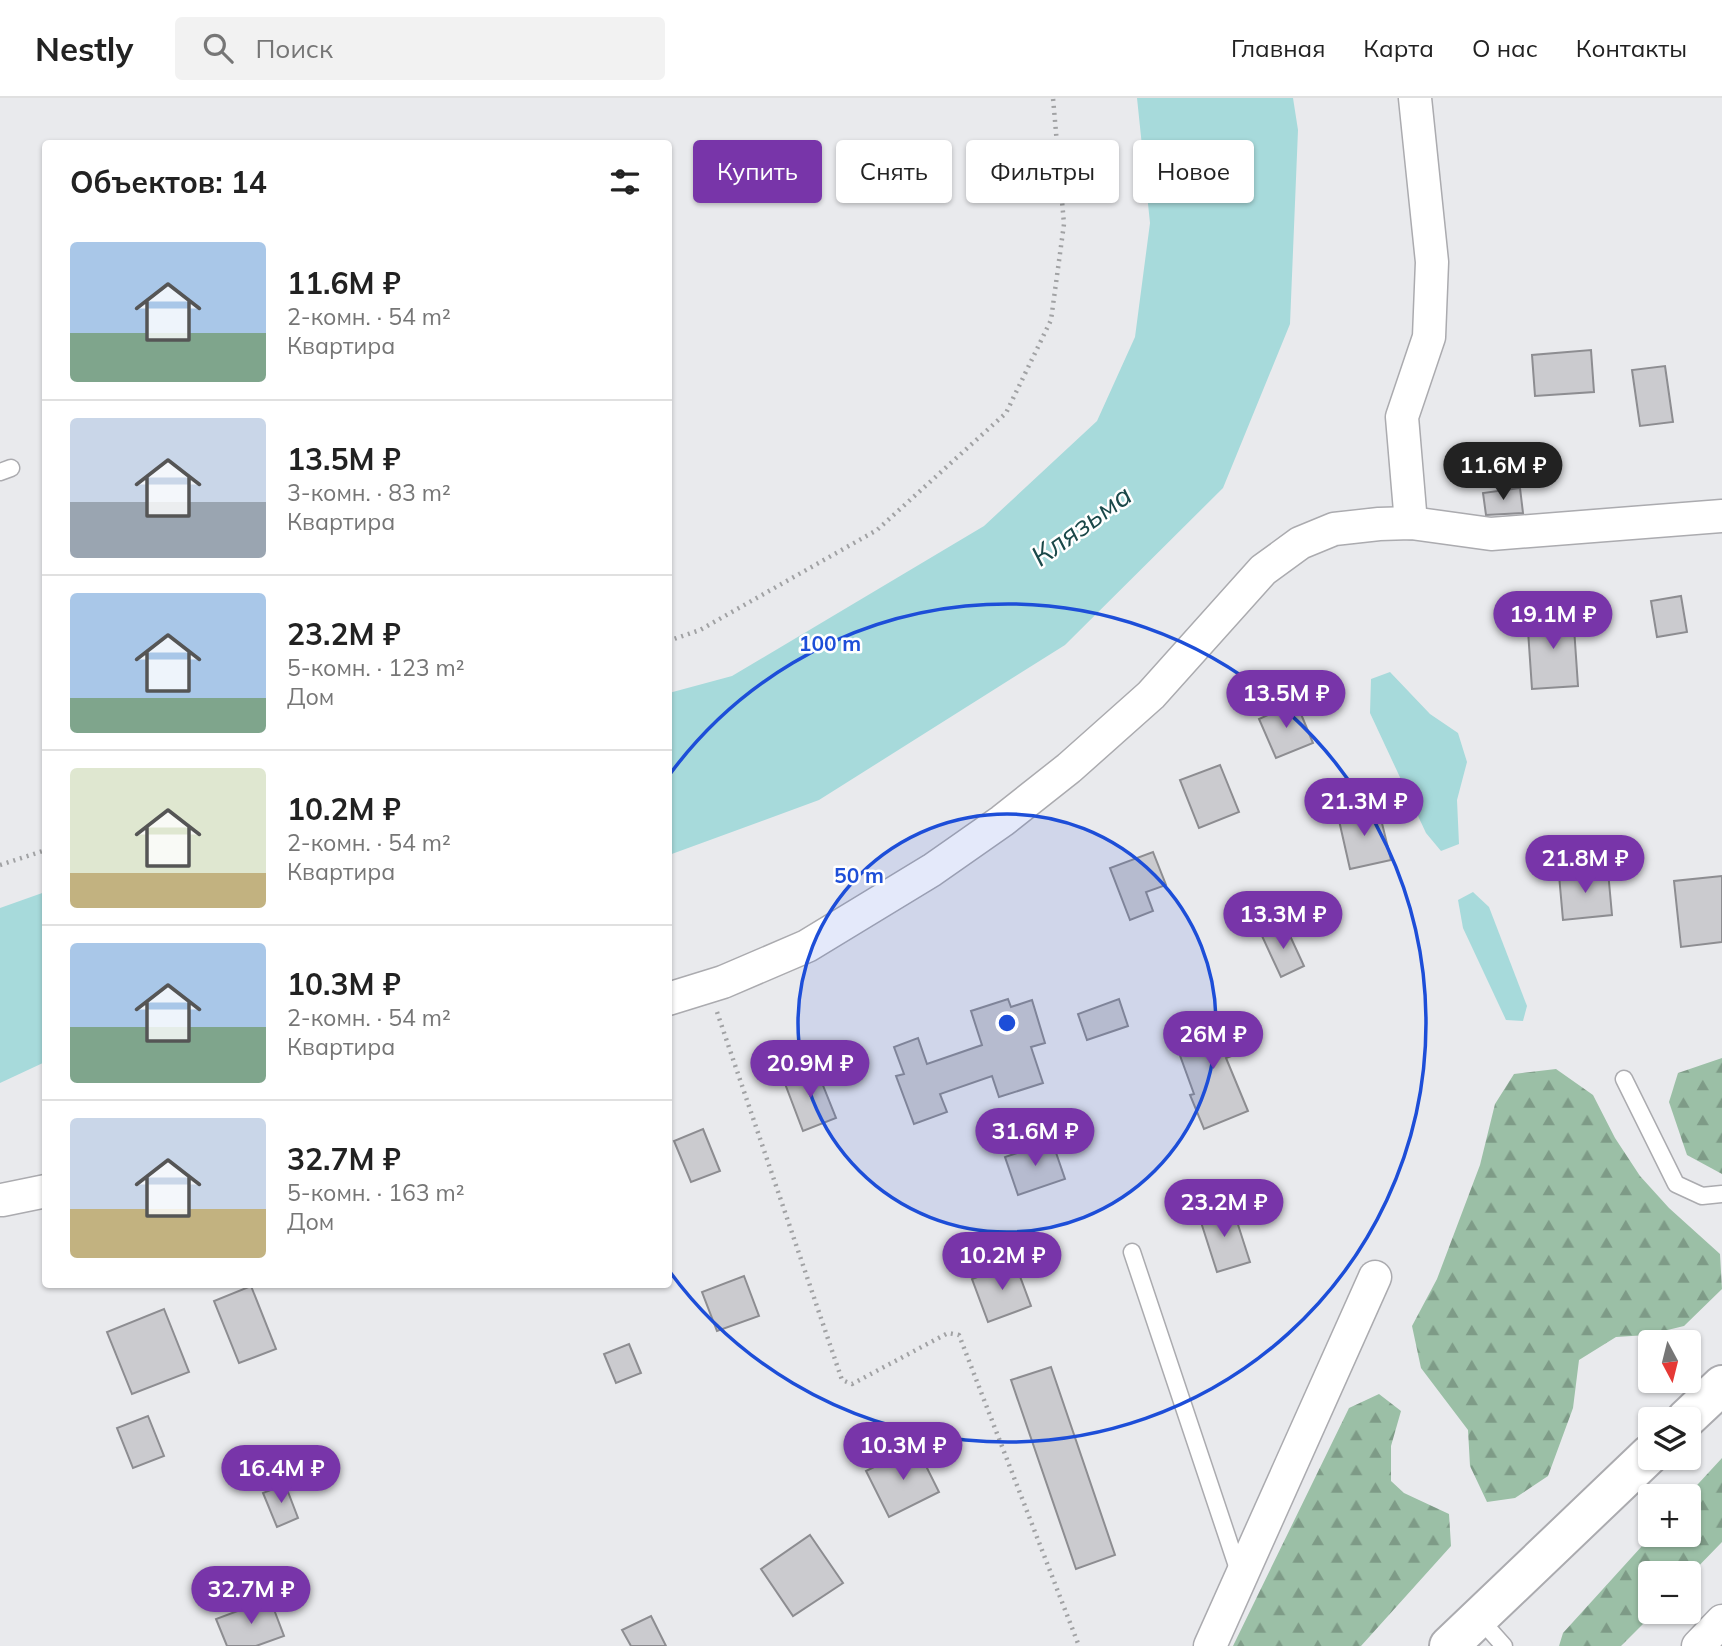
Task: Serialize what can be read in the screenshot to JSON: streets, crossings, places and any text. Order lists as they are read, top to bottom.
{
  "water": ["Клязьма"],
  "north": "bottom",
  "page": {
    "header": "Nestly",
    "search": "Поиск",
    "nav": [
      "Главная",
      "Карта",
      "О нас",
      "Контакты"
    ],
    "chip": [
      "Купить",
      "Снять",
      "Фильтры",
      "Новое"
    ],
    "heading": "Объектов: 14",
    "list": [
      {
        "name": "11.6M ₽",
        "note": "2-комн. · 54 m² · Квартира"
      },
      {
        "name": "13.5M ₽",
        "note": "3-комн. · 83 m² · Квартира"
      },
      {
        "name": "23.2M ₽",
        "note": "5-комн. · 123 m² · Дом"
      },
      {
        "name": "10.2M ₽",
        "note": "2-комн. · 54 m² · Квартира"
      },
      {
        "name": "10.3M ₽",
        "note": "2-комн. · 54 m² · Квартира"
      },
      {
        "name": "32.7M ₽",
        "note": "5-комн. · 163 m² · Дом"
      }
    ],
    "price": [
      "11.6M ₽",
      "19.1M ₽",
      "13.5M ₽",
      "21.3M ₽",
      "21.8M ₽",
      "13.3M ₽",
      "26M ₽",
      "20.9M ₽",
      "31.6M ₽",
      "23.2M ₽",
      "10.2M ₽",
      "10.3M ₽",
      "16.4M ₽",
      "32.7M ₽"
    ],
    "map_buttons": ["+", "−"]
  },
  "rings": ["100 m", "50 m"]
}
